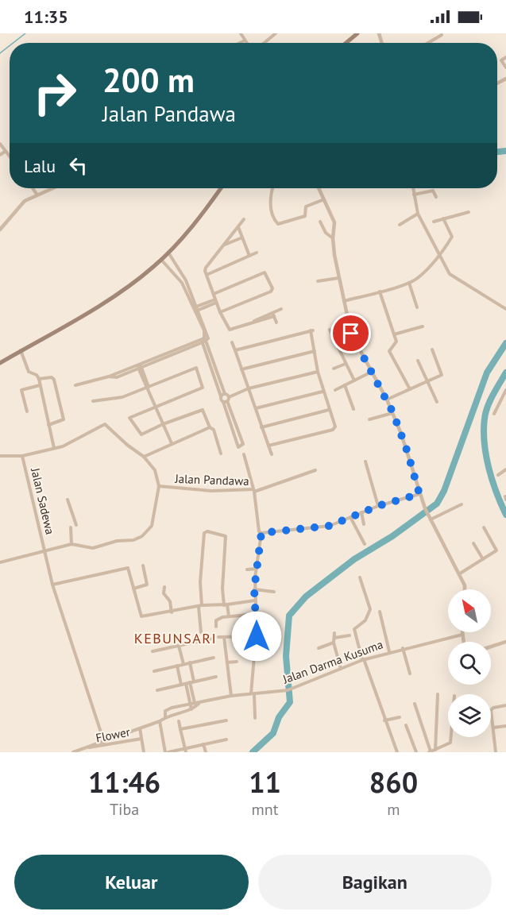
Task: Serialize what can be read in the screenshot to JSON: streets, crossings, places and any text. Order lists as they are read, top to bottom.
{
  "streets": {
    "street": [
      "Jalan Pandawa",
      "Jalan Sadewa",
      "Jalan Darma Kusuma",
      "Flower"
    ]
  },
  "crossings": [
    ["Jalan Pandawa", "Jalan Sadewa"],
    ["Jalan Pandawa", "Jalan Darma Kusuma"],
    ["Jalan Sadewa", "Jalan Darma Kusuma"],
    ["Jalan Darma Kusuma", "Flower"]
  ],
  "districts": ["KEBUNSARI"],
  "north": "top left",
  "page": {
    "status": "11:35",
    "turn": ["200 m", "Jalan Pandawa"],
    "then": "Lalu",
    "eta": [
      "11:46",
      "Tiba",
      "11",
      "mnt",
      "860",
      "m"
    ],
    "buttons": ["Keluar", "Bagikan"]
  }
}
